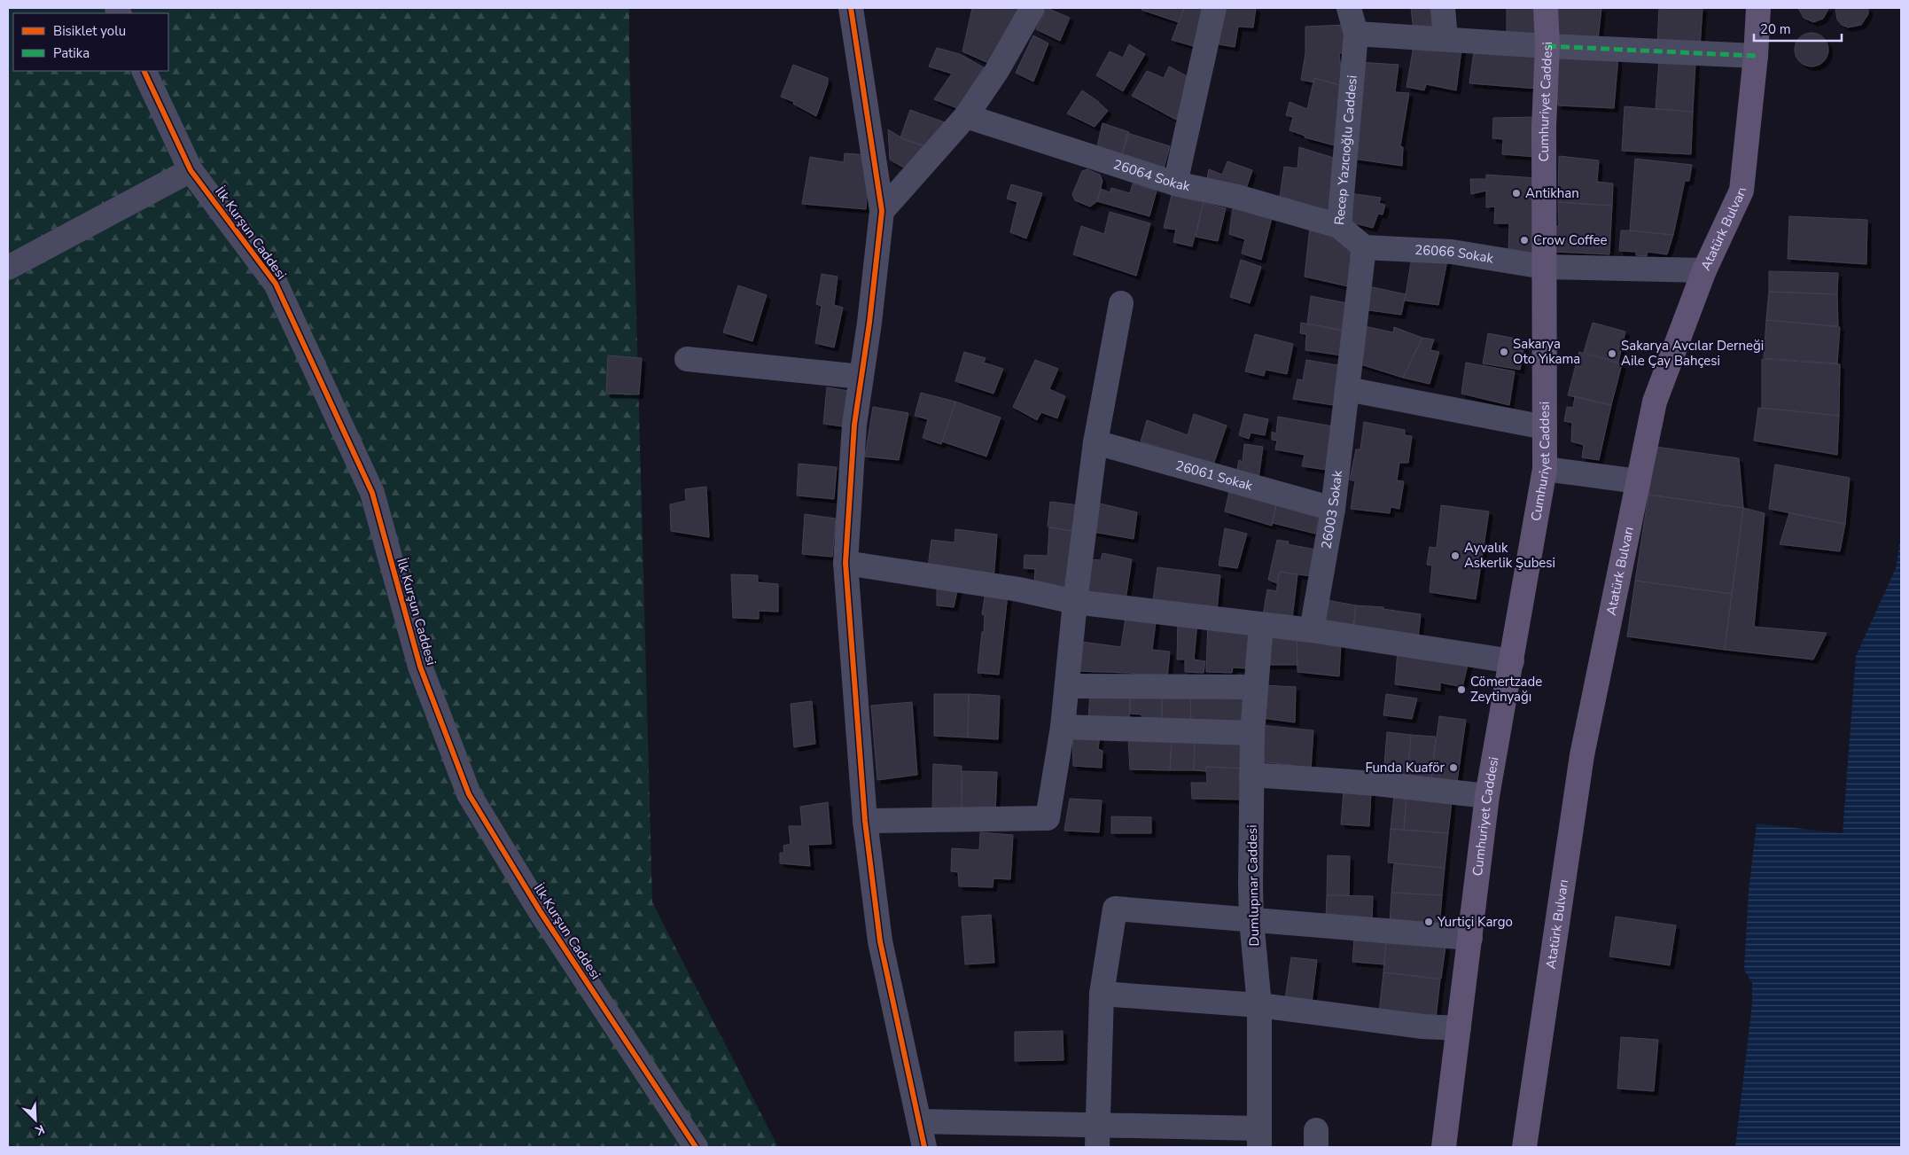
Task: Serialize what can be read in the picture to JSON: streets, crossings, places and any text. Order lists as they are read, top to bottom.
{
  "streets": {
    "main road": ["Cumhuriyet Caddesi", "Atatürk Bulvarı"],
    "street": [
      "Recep Yazıcıoğlu Caddesi",
      "26064 Sokak",
      "İlk Kurşun Caddesi",
      "26066 Sokak",
      "26061 Sokak",
      "26003 Sokak",
      "Dumlupınar Caddesi"
    ]
  },
  "crossings": [
    ["Cumhuriyet Caddesi", "26066 Sokak"],
    ["Recep Yazıcıoğlu Caddesi", "26064 Sokak"],
    ["Recep Yazıcıoğlu Caddesi", "26066 Sokak"],
    ["Atatürk Bulvarı", "26066 Sokak"],
    ["26061 Sokak", "26003 Sokak"]
  ],
  "places": [
    "Antikhan",
    "Crow Coffee",
    "Sakarya Oto Yıkama",
    "Sakarya Avcılar Derneği Aile Çay Bahçesi",
    "Ayvalık Askerlik Şubesi",
    "Cömertzade Zeytinyağı",
    "Funda Kuaför",
    "Yurtiçi Kargo"
  ],
  "legend": ["Bisiklet yolu", "Patika"],
  "scale_bar": "20 m",
  "north": "bottom right"
}
